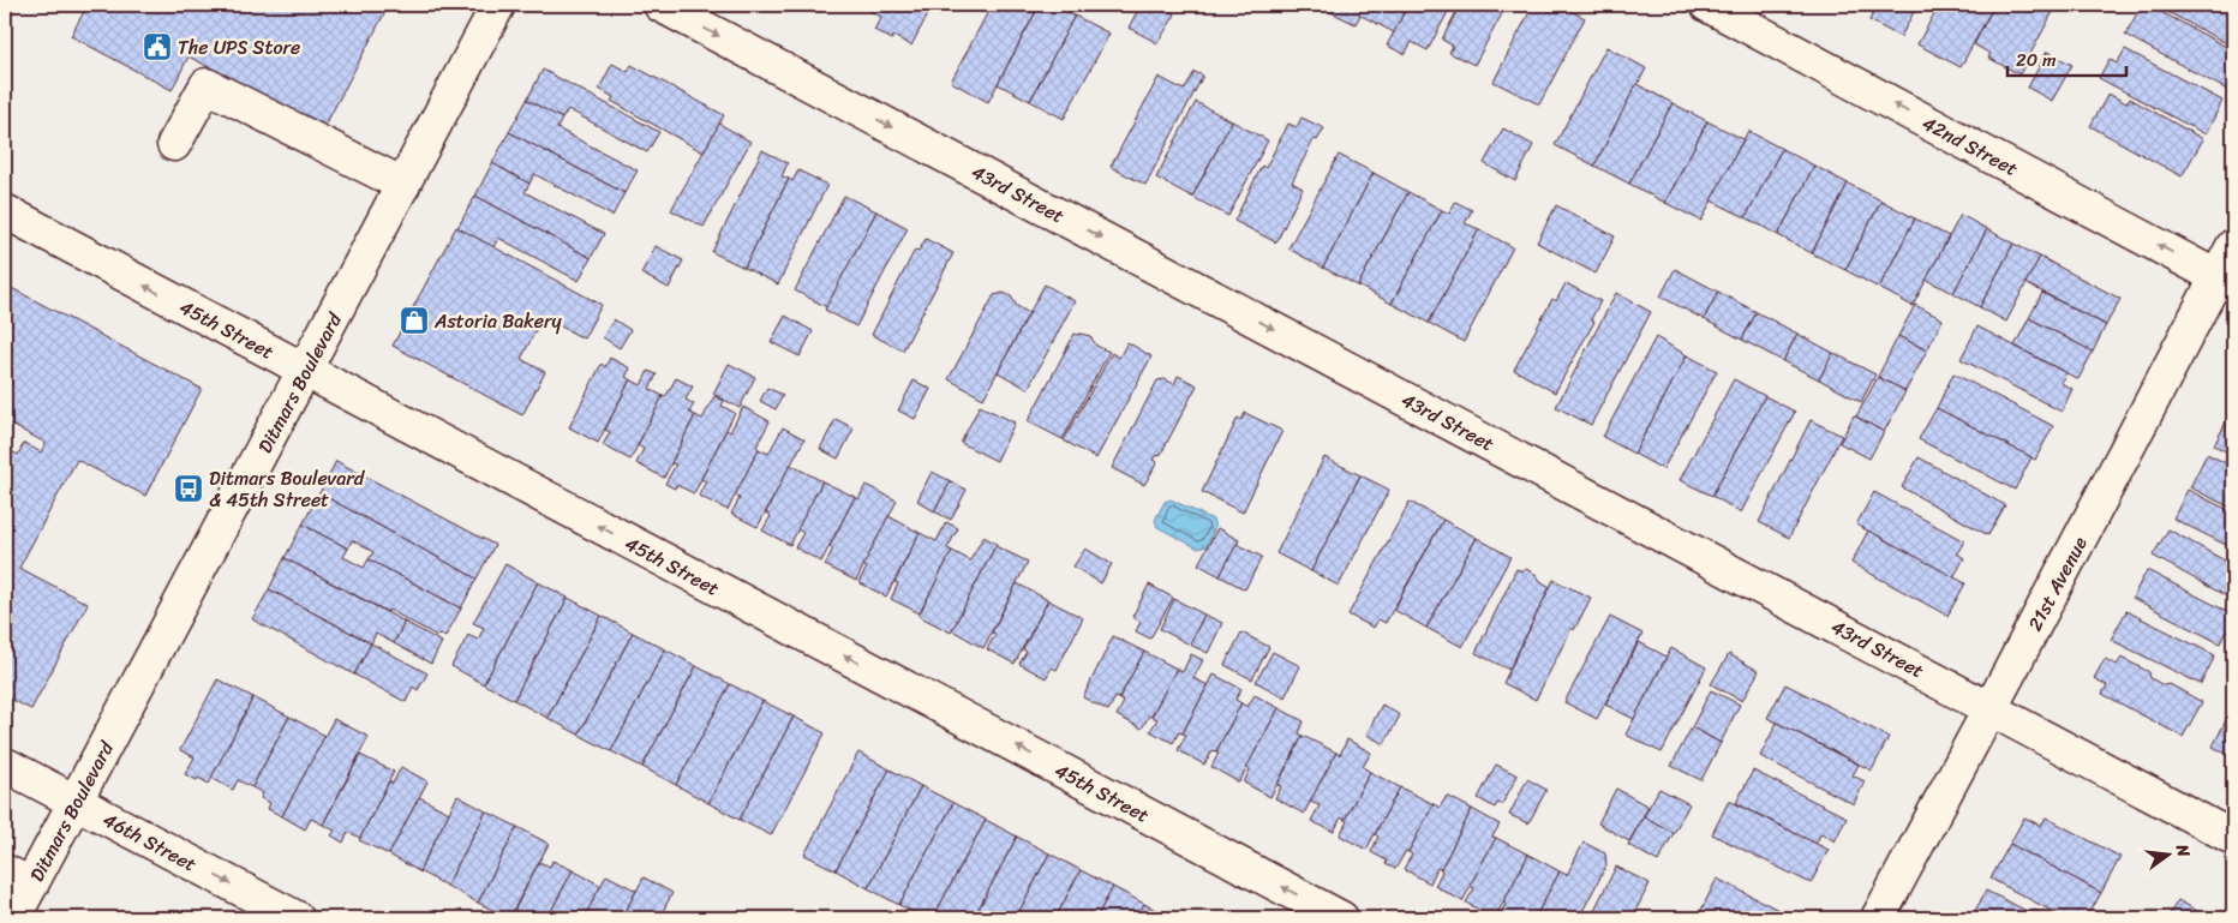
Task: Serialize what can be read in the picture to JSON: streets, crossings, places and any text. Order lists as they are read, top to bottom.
{
  "streets": {
    "street": [
      "42nd Street",
      "43rd Street",
      "45th Street",
      "Ditmars Boulevard",
      "21st Avenue",
      "46th Street"
    ]
  },
  "crossings": [
    ["42nd Street", "21st Avenue"],
    ["43rd Street", "21st Avenue"],
    ["45th Street", "Ditmars Boulevard"],
    ["Ditmars Boulevard", "46th Street"]
  ],
  "one_way": [
    "42nd Street",
    "43rd Street",
    "45th Street",
    "46th Street"
  ],
  "places": {
    "public building": ["The UPS Store"],
    "shop": ["Astoria Bakery"],
    "bus stop": ["Ditmars Boulevard & 45th Street"]
  },
  "scale_bar": "20 m",
  "north": "right"
}
